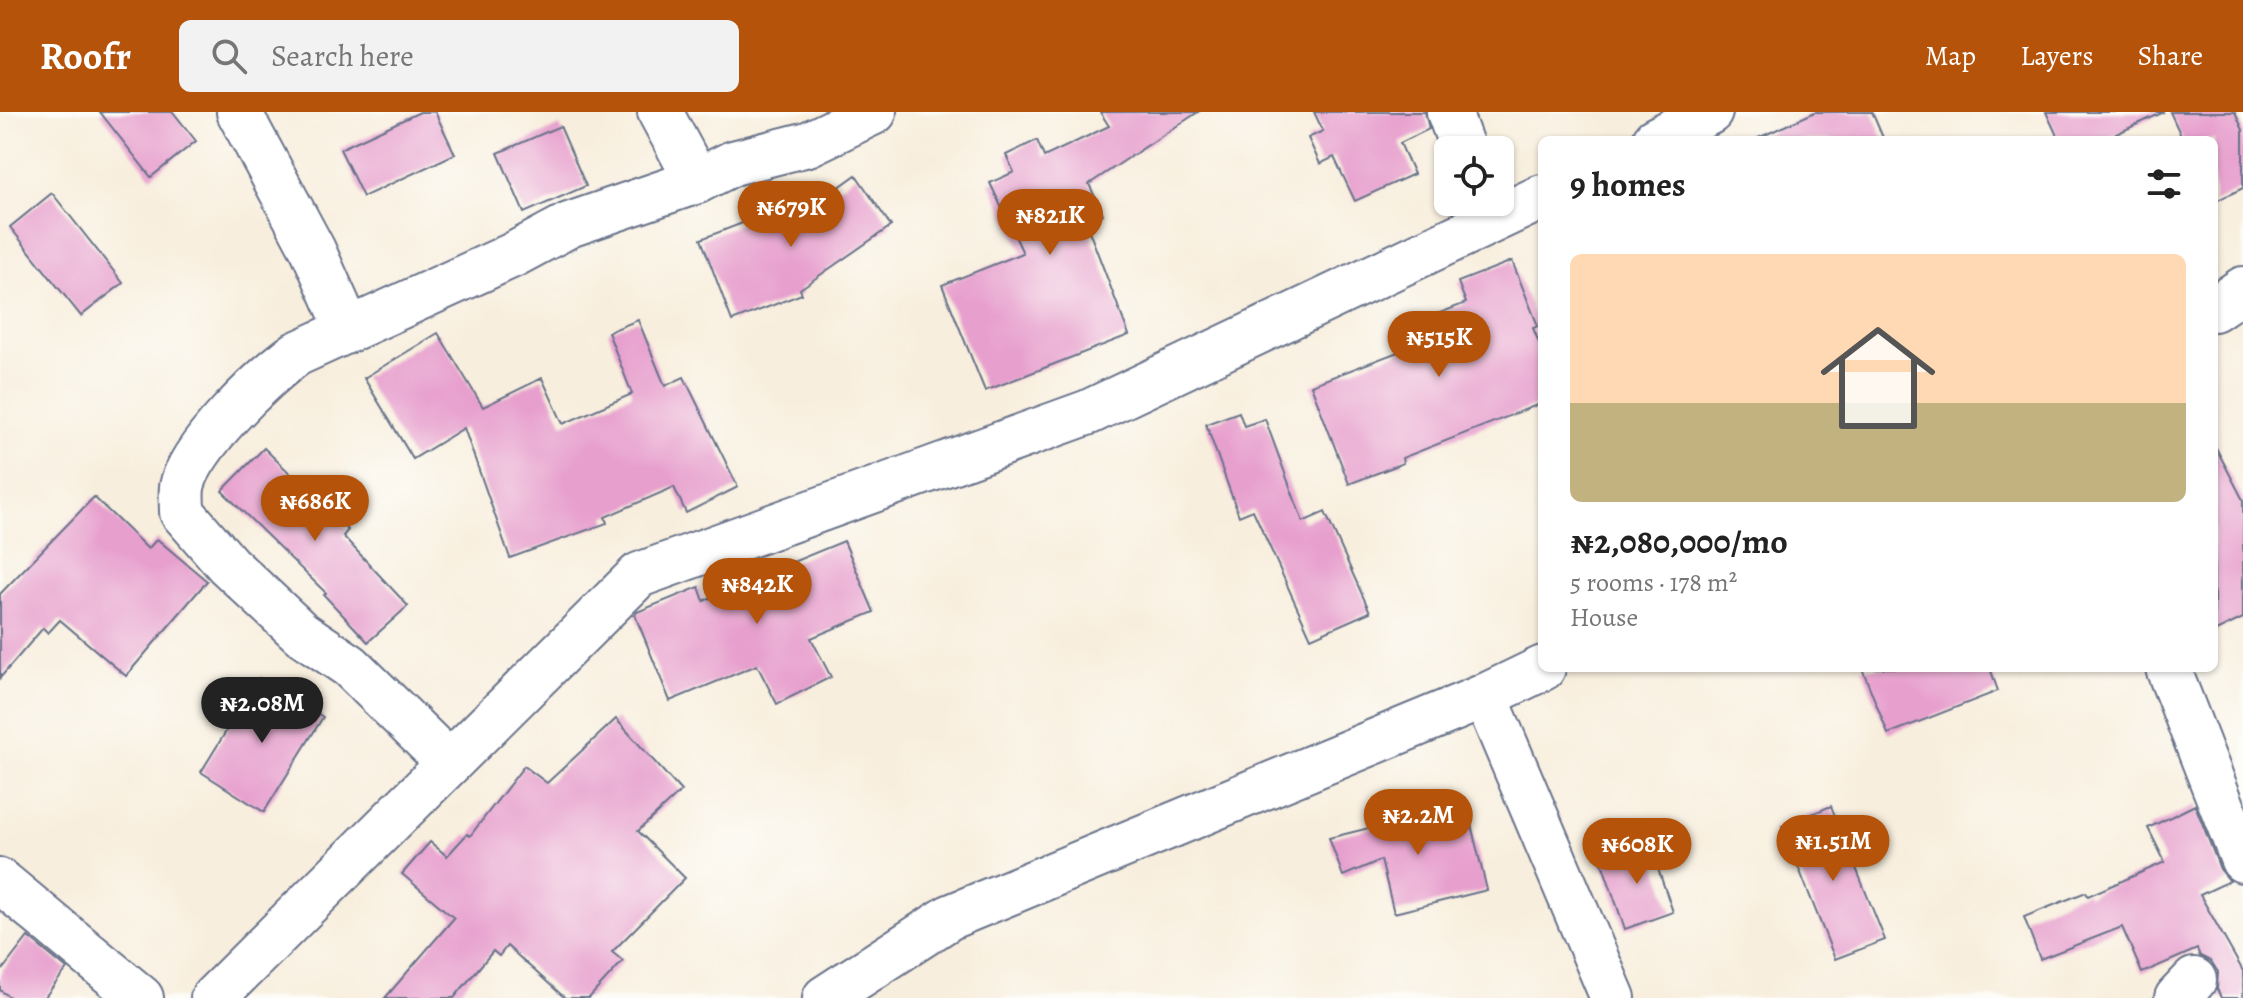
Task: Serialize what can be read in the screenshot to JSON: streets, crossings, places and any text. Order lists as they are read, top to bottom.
{
  "page": {
    "header": "Roofr",
    "search": "Search here",
    "nav": ["Map", "Layers", "Share"],
    "heading": "9 homes",
    "price": [
      "₦679K",
      "₦821K",
      "₦515K",
      "₦686K",
      "₦842K",
      "₦2.08M",
      "₦2.2M",
      "₦1.51M",
      "₦608K"
    ],
    "list": [
      {
        "name": "₦2,080,000/mo",
        "note": "5 rooms · 178 m² · House"
      }
    ]
  }
}
